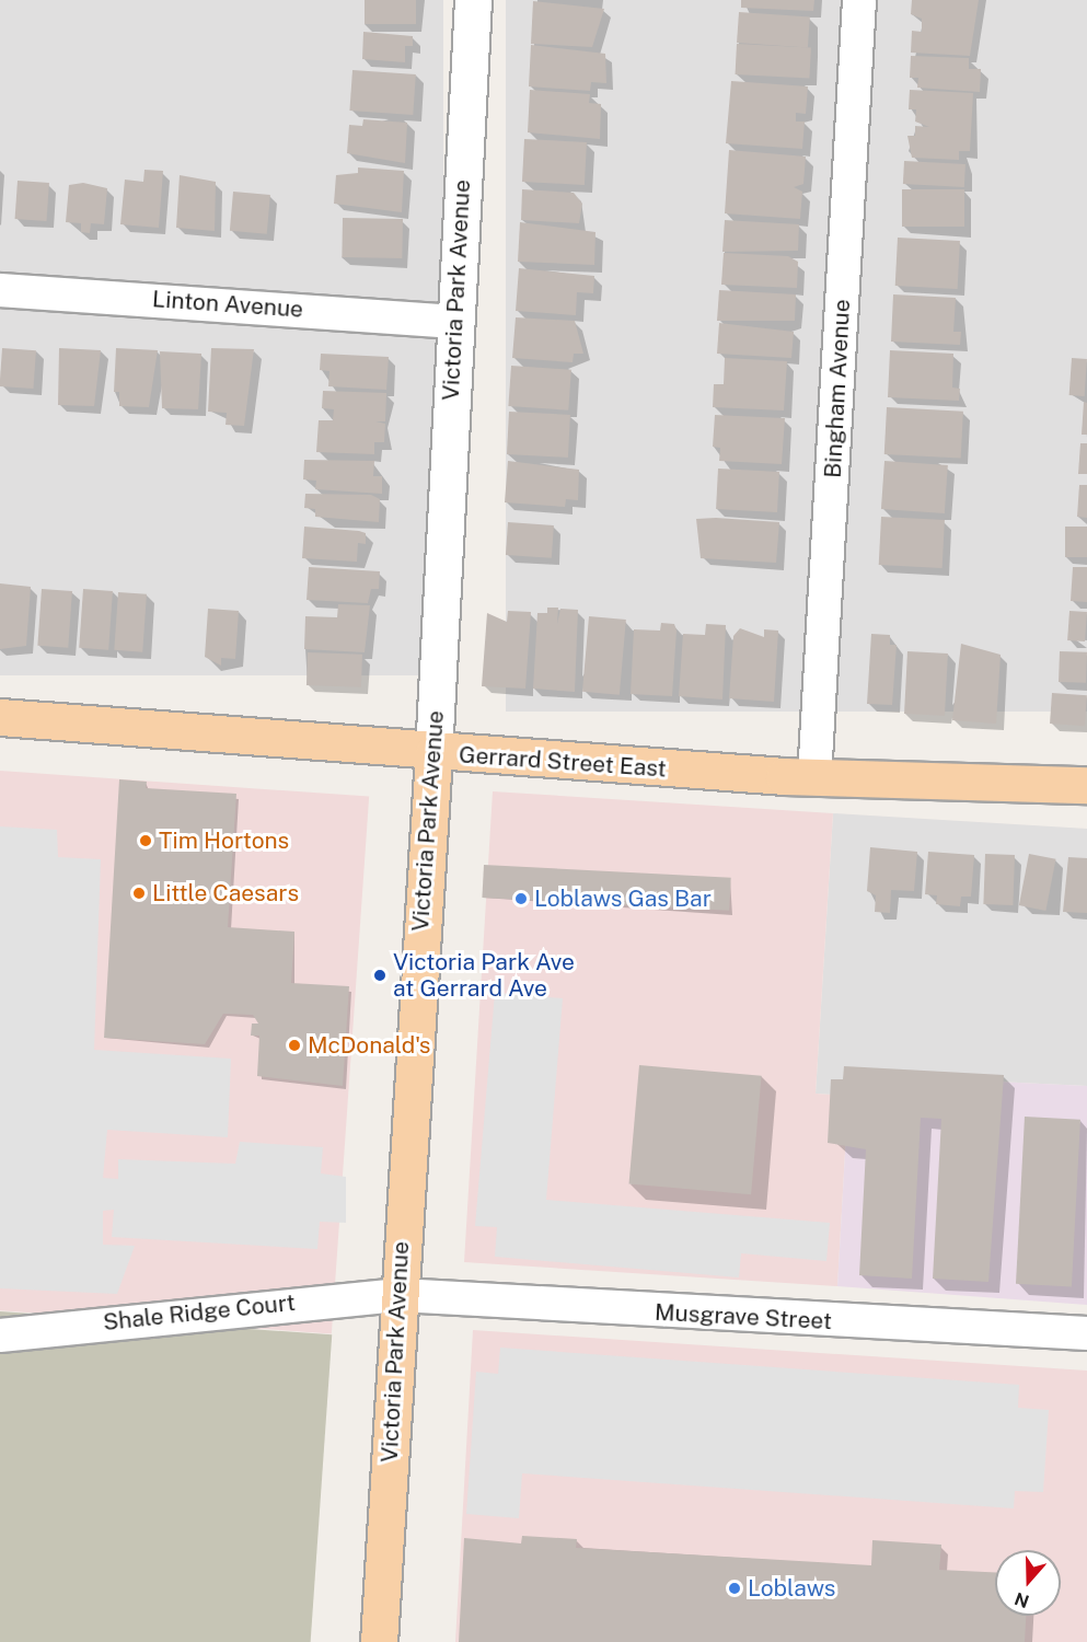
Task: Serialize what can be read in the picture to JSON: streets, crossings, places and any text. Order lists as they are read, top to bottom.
{
  "streets": {
    "main road": ["Victoria Park Avenue", "Gerrard Street East"],
    "street": [
      "Linton Avenue",
      "Bingham Avenue",
      "Shale Ridge Court",
      "Musgrave Street"
    ]
  },
  "crossings": [
    ["Victoria Park Avenue", "Linton Avenue"],
    ["Victoria Park Avenue", "Gerrard Street East"],
    ["Victoria Park Avenue", "Shale Ridge Court"],
    ["Victoria Park Avenue", "Musgrave Street"],
    ["Bingham Avenue", "Gerrard Street East"],
    ["Shale Ridge Court", "Musgrave Street"]
  ],
  "places": [
    "Tim Hortons",
    "Little Caesars",
    "Loblaws Gas Bar",
    "Victoria Park Ave at Gerrard Ave",
    "McDonald's",
    "Loblaws"
  ],
  "north": "bottom"
}
